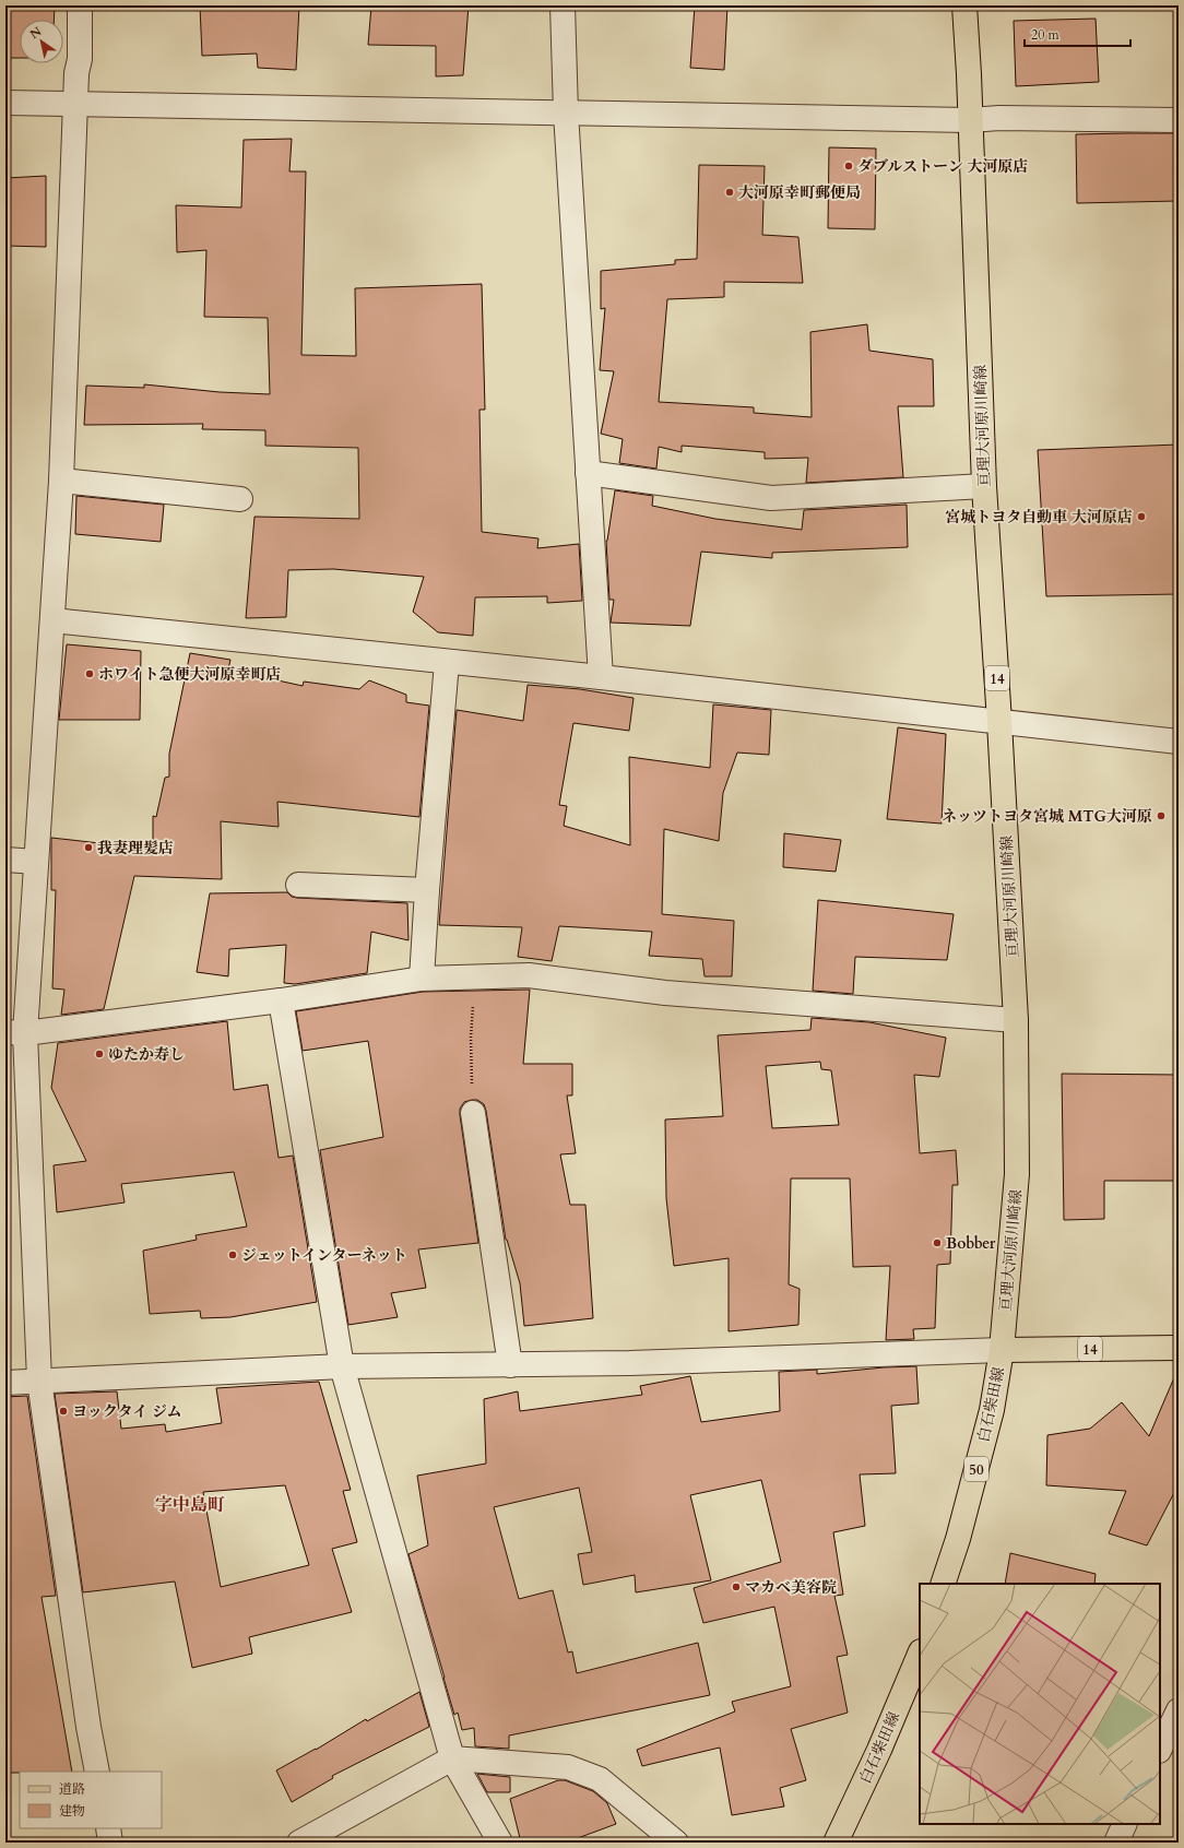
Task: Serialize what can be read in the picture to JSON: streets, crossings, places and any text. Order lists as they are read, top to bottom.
{
  "streets": {
    "main road": [
      "亘理大河原川崎線",
      "14",
      "白石柴田線",
      "50"
    ]
  },
  "crossings": [
    ["亘理大河原川崎線", "14"],
    ["亘理大河原川崎線", "白石柴田線"],
    ["14", "白石柴田線"]
  ],
  "districts": ["字中島町"],
  "places": [
    "ダブルストーン 大河原店",
    "大河原幸町郵便局",
    "宮城トヨタ自動車 大河原店",
    "ホワイト急便大河原幸町店",
    "ネッツトヨタ宮城 MTG大河原",
    "我妻理髪店",
    "ゆたか寿し",
    "Bobber",
    "ジェットインターネット",
    "ヨックタイ ジム",
    "マカベ美容院"
  ],
  "legend": ["道路", "建物"],
  "scale_bar": "20 m",
  "north": "top left"
}
